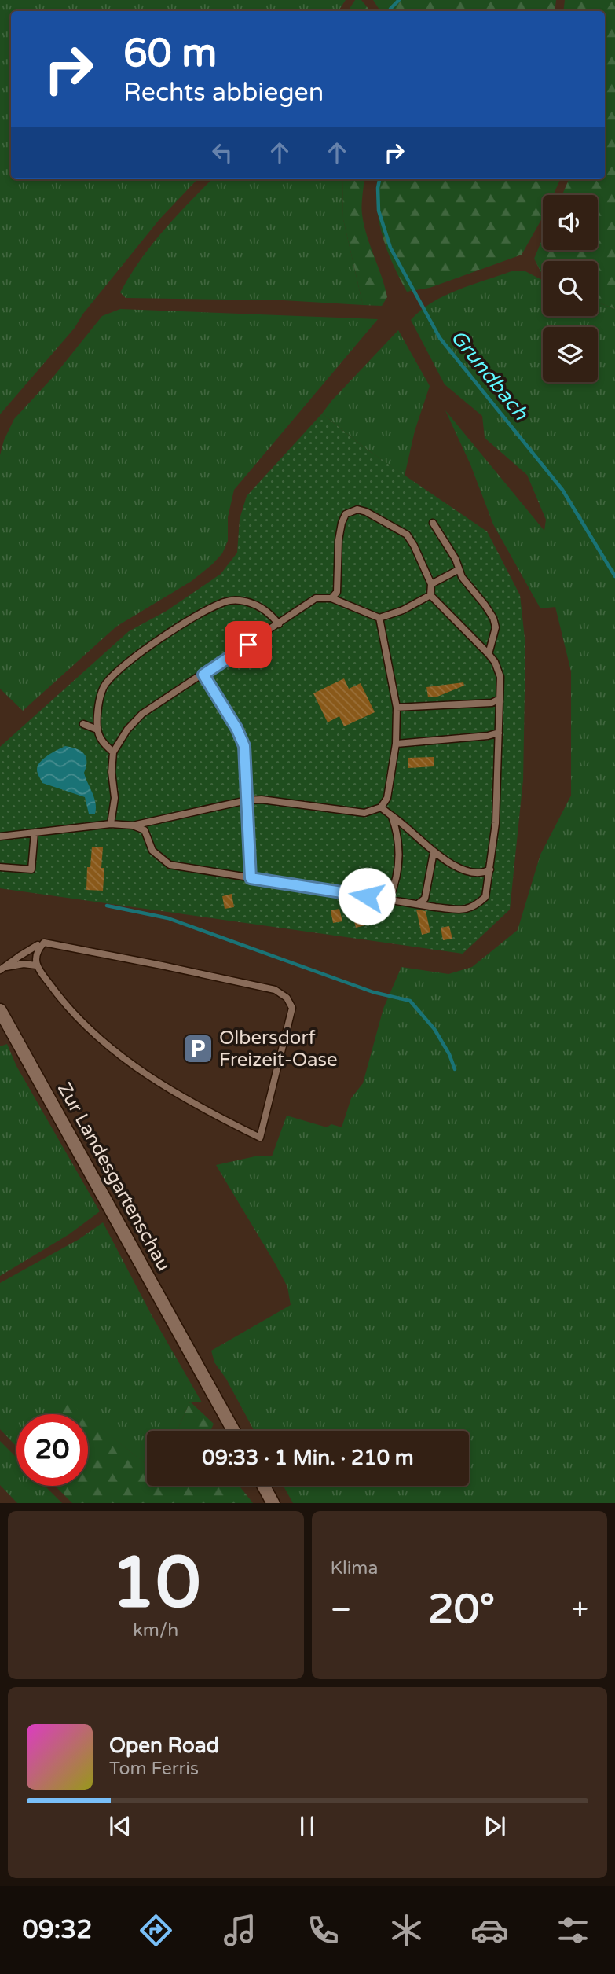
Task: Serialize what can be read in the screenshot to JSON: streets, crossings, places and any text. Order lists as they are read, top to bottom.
{
  "streets": {
    "street": ["Zur Landesgartenschau"]
  },
  "water": ["Grundbach"],
  "places": {
    "parking": ["Olbersdorf Freizeit-Oase"]
  },
  "page": {
    "turn": ["60 m", "Rechts abbiegen"],
    "limit": "20",
    "trip": "09:33 · 1 Min. · 210 m",
    "tile": [
      ["10", "km/h"],
      "Klima"
    ],
    "heat": ["−", "20°", "+"],
    "song": ["Open Road", "Tom Ferris"],
    "tabs": "09:32"
  }
}
